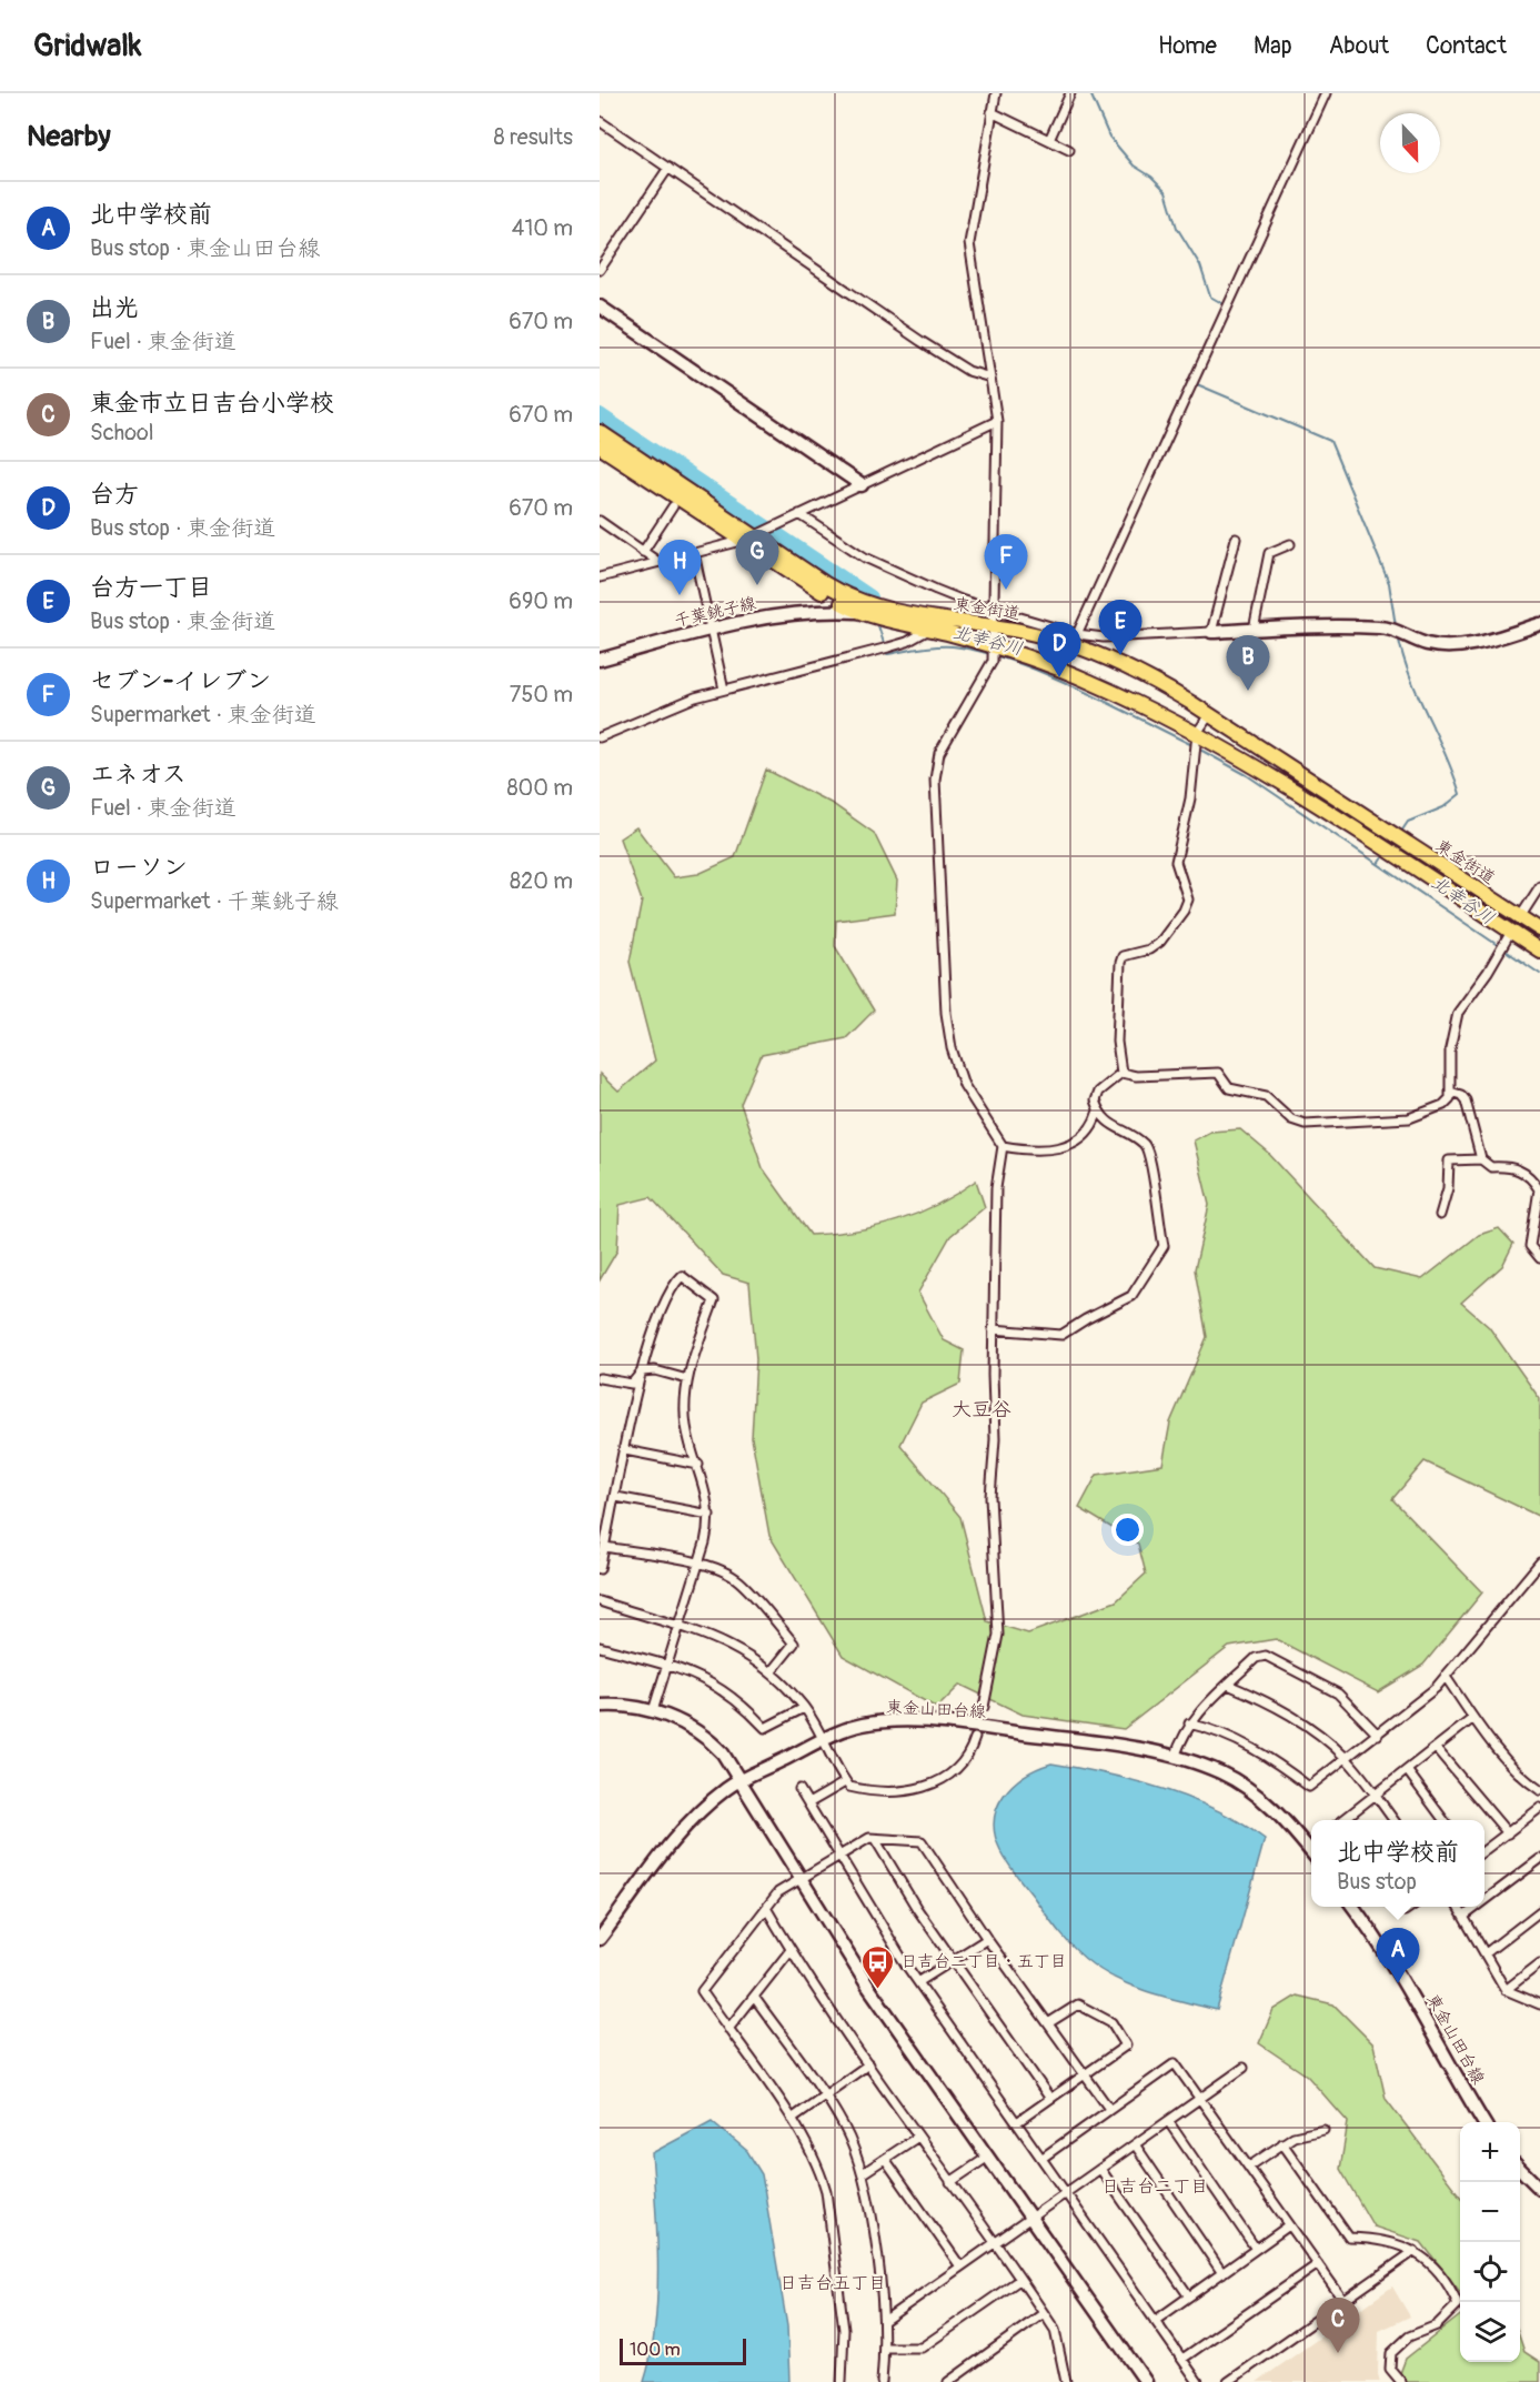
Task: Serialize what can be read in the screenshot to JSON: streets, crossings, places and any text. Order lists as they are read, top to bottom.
{
  "streets": {
    "highway": ["東金街道"],
    "street": ["千葉銚子線", "東金山田台線"]
  },
  "crossings": [
    ["東金街道", "千葉銚子線"]
  ],
  "districts": ["大豆谷", "日吉台二丁目", "日吉台五丁目"],
  "water": ["北幸谷川"],
  "places": {
    "bus stop": ["日吉台二丁目・五丁目"]
  },
  "scale_bar": "100 m",
  "north": "bottom",
  "page": {
    "header": "Gridwalk",
    "nav": [
      "Home",
      "Map",
      "About",
      "Contact"
    ],
    "heading": ["Nearby", "8 results"],
    "list": [
      {
        "mark": "A",
        "name": "北中学校前",
        "note": "Bus stop · 東金山田台線",
        "value": "410 m"
      },
      {
        "mark": "B",
        "name": "出光",
        "note": "Fuel · 東金街道",
        "value": "670 m"
      },
      {
        "mark": "C",
        "name": "東金市立日吉台小学校",
        "note": "School",
        "value": "670 m"
      },
      {
        "mark": "D",
        "name": "台方",
        "note": "Bus stop · 東金街道",
        "value": "670 m"
      },
      {
        "mark": "E",
        "name": "台方一丁目",
        "note": "Bus stop · 東金街道",
        "value": "690 m"
      },
      {
        "mark": "F",
        "name": "セブン-イレブン",
        "note": "Supermarket · 東金街道",
        "value": "750 m"
      },
      {
        "mark": "G",
        "name": "エネオス",
        "note": "Fuel · 東金街道",
        "value": "800 m"
      },
      {
        "mark": "H",
        "name": "ローソン",
        "note": "Supermarket · 千葉銚子線",
        "value": "820 m"
      }
    ],
    "pins": [
      "G",
      "F",
      "H",
      "E",
      "D",
      "B",
      "A",
      "C"
    ],
    "popup": ["北中学校前", "Bus stop"],
    "map_buttons": ["+", "−"],
    "scale": "100 m"
  }
}
